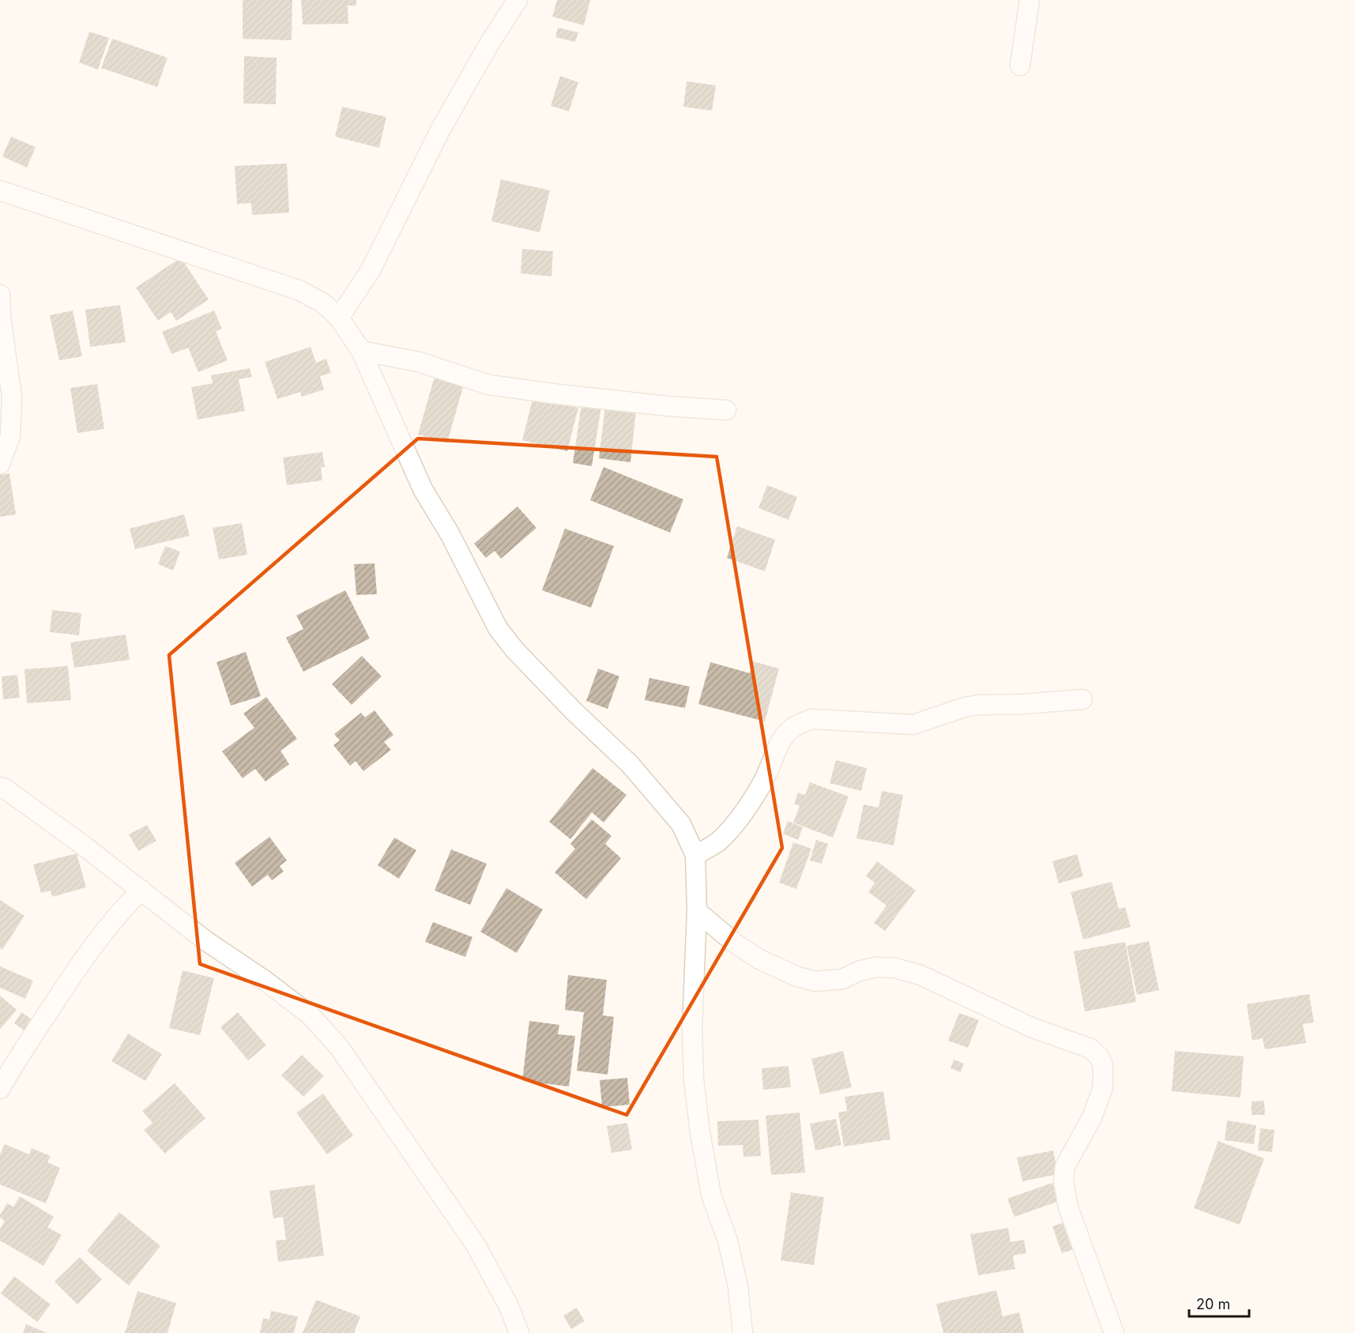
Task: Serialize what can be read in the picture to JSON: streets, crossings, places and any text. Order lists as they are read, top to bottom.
{
  "scale_bar": "20 m"
}
